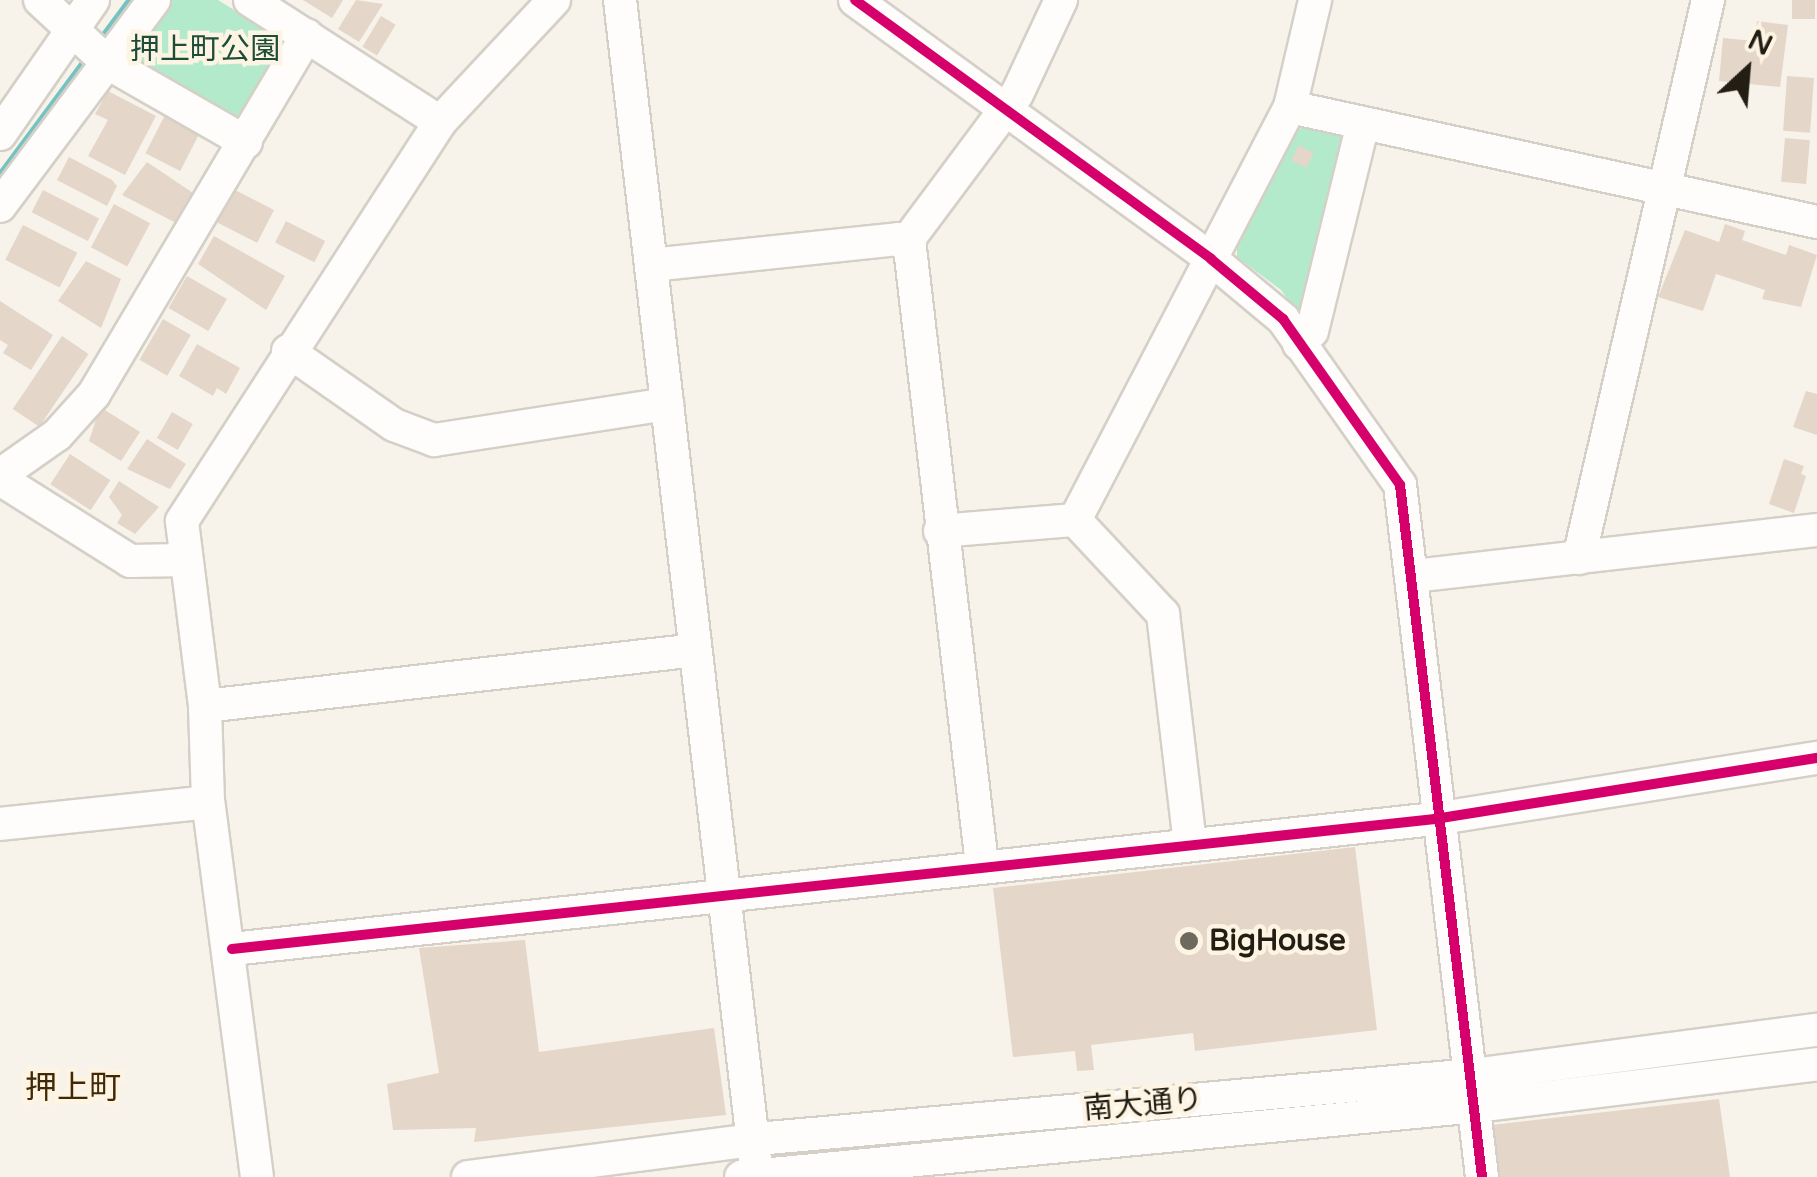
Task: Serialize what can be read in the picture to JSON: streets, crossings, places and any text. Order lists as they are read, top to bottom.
{
  "streets": {
    "street": ["南大通り"]
  },
  "districts": ["押上町"],
  "parks": ["押上町公園"],
  "places": ["BigHouse"],
  "north": "top right"
}
